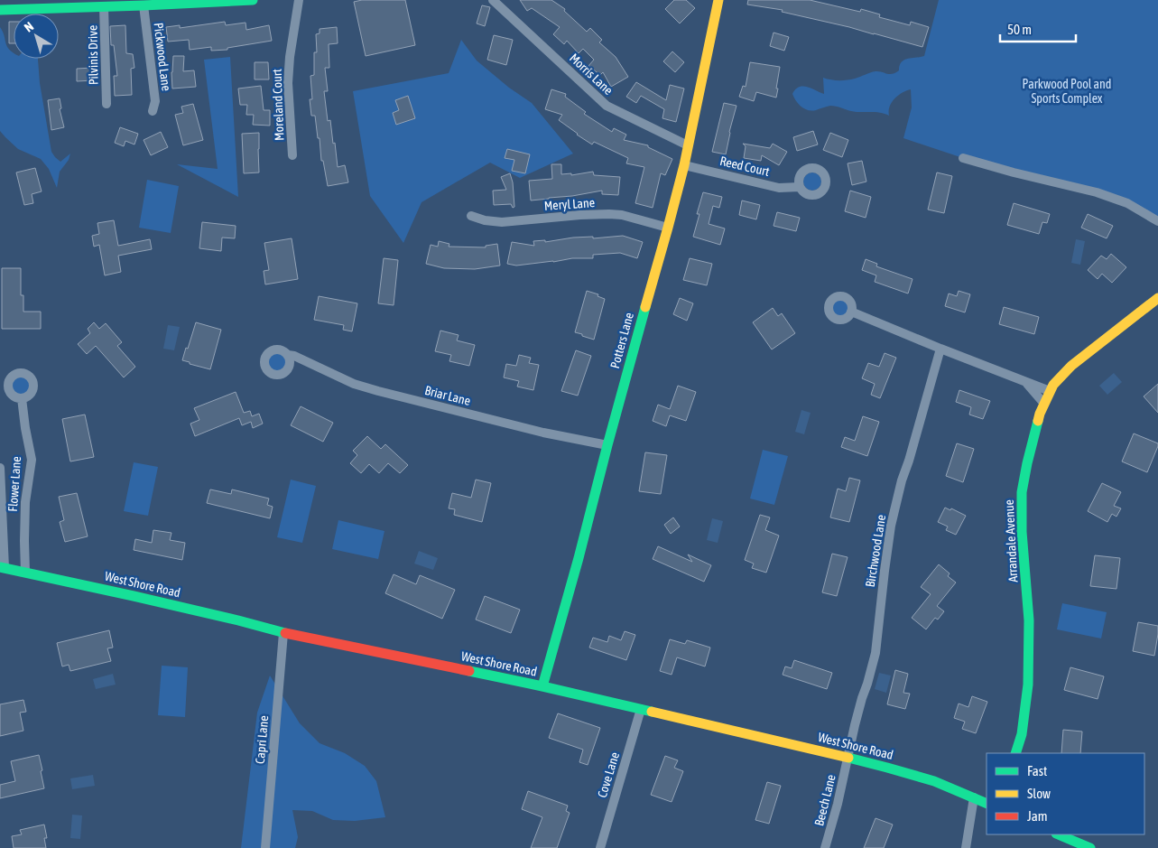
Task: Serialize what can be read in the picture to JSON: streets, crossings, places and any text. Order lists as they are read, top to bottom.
{
  "streets": {
    "street": [
      "Pilvinis Drive",
      "Pickwood Lane",
      "Morris Lane",
      "Moreland Court",
      "Reed Court",
      "Meryl Lane",
      "Potters Lane",
      "Briar Lane",
      "Flower Lane",
      "Arrandale Avenue",
      "Birchwood Lane",
      "West Shore Road",
      "Capri Lane",
      "Cove Lane",
      "Beech Lane"
    ]
  },
  "crossings": [
    ["Morris Lane", "Potters Lane"],
    ["Reed Court", "Potters Lane"],
    ["Meryl Lane", "Potters Lane"],
    ["Potters Lane", "Briar Lane"],
    ["Potters Lane", "West Shore Road"],
    ["Flower Lane", "West Shore Road"],
    ["Birchwood Lane", "West Shore Road"],
    ["Birchwood Lane", "Beech Lane"],
    ["West Shore Road", "Capri Lane"],
    ["West Shore Road", "Cove Lane"],
    ["West Shore Road", "Beech Lane"]
  ],
  "parks": ["Parkwood Pool and Sports Complex"],
  "legend": ["Fast", "Slow", "Jam"],
  "scale_bar": "50 m",
  "north": "top left"
}
